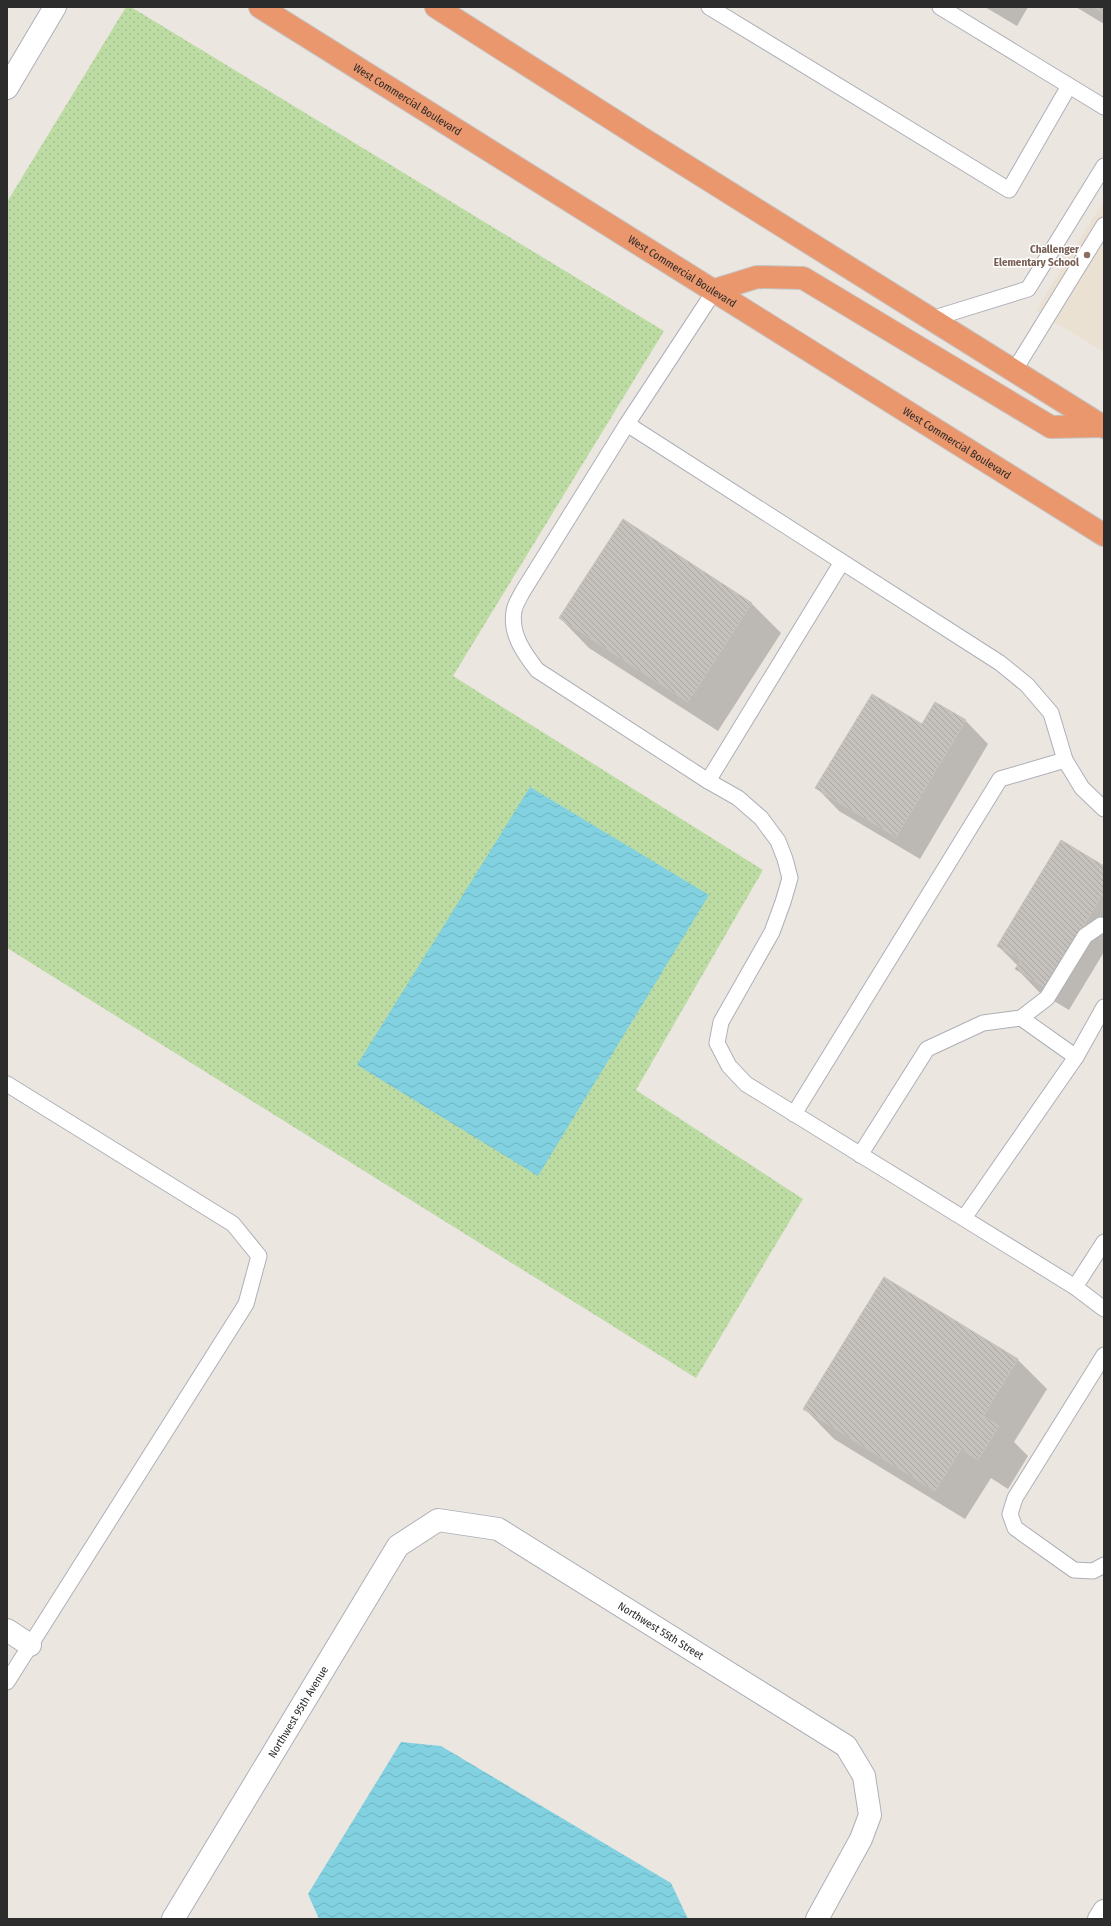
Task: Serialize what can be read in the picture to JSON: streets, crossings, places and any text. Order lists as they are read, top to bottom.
{
  "streets": {
    "highway": ["West Commercial Boulevard"],
    "street": ["Northwest 55th Street", "Northwest 95th Avenue"]
  },
  "crossings": [
    ["Northwest 55th Street", "Northwest 95th Avenue"]
  ],
  "places": ["Challenger Elementary School"]
}
